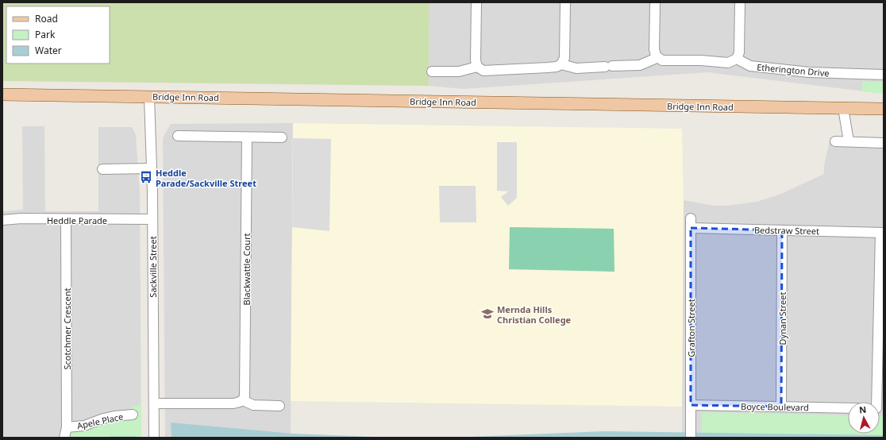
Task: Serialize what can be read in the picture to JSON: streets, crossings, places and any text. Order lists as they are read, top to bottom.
{
  "streets": {
    "main road": ["Bridge Inn Road"],
    "street": [
      "Etherington Drive",
      "Heddle Parade",
      "Bedstraw Street",
      "Sackville Street",
      "Blackwattle Court",
      "Dynan Street",
      "Grafton Street",
      "Scotchmer Crescent",
      "Boyce Boulevard",
      "Apele Place"
    ]
  },
  "crossings": [
    ["Bridge Inn Road", "Sackville Street"],
    ["Heddle Parade", "Sackville Street"],
    ["Heddle Parade", "Scotchmer Crescent"],
    ["Bedstraw Street", "Dynan Street"],
    ["Bedstraw Street", "Grafton Street"],
    ["Dynan Street", "Boyce Boulevard"],
    ["Grafton Street", "Boyce Boulevard"],
    ["Scotchmer Crescent", "Apele Place"]
  ],
  "places": {
    "bus stop": ["Heddle Parade/Sackville Street"],
    "school or university": ["Mernda Hills Christian College"]
  },
  "legend": ["Road", "Park", "Water"],
  "north": "top"
}
